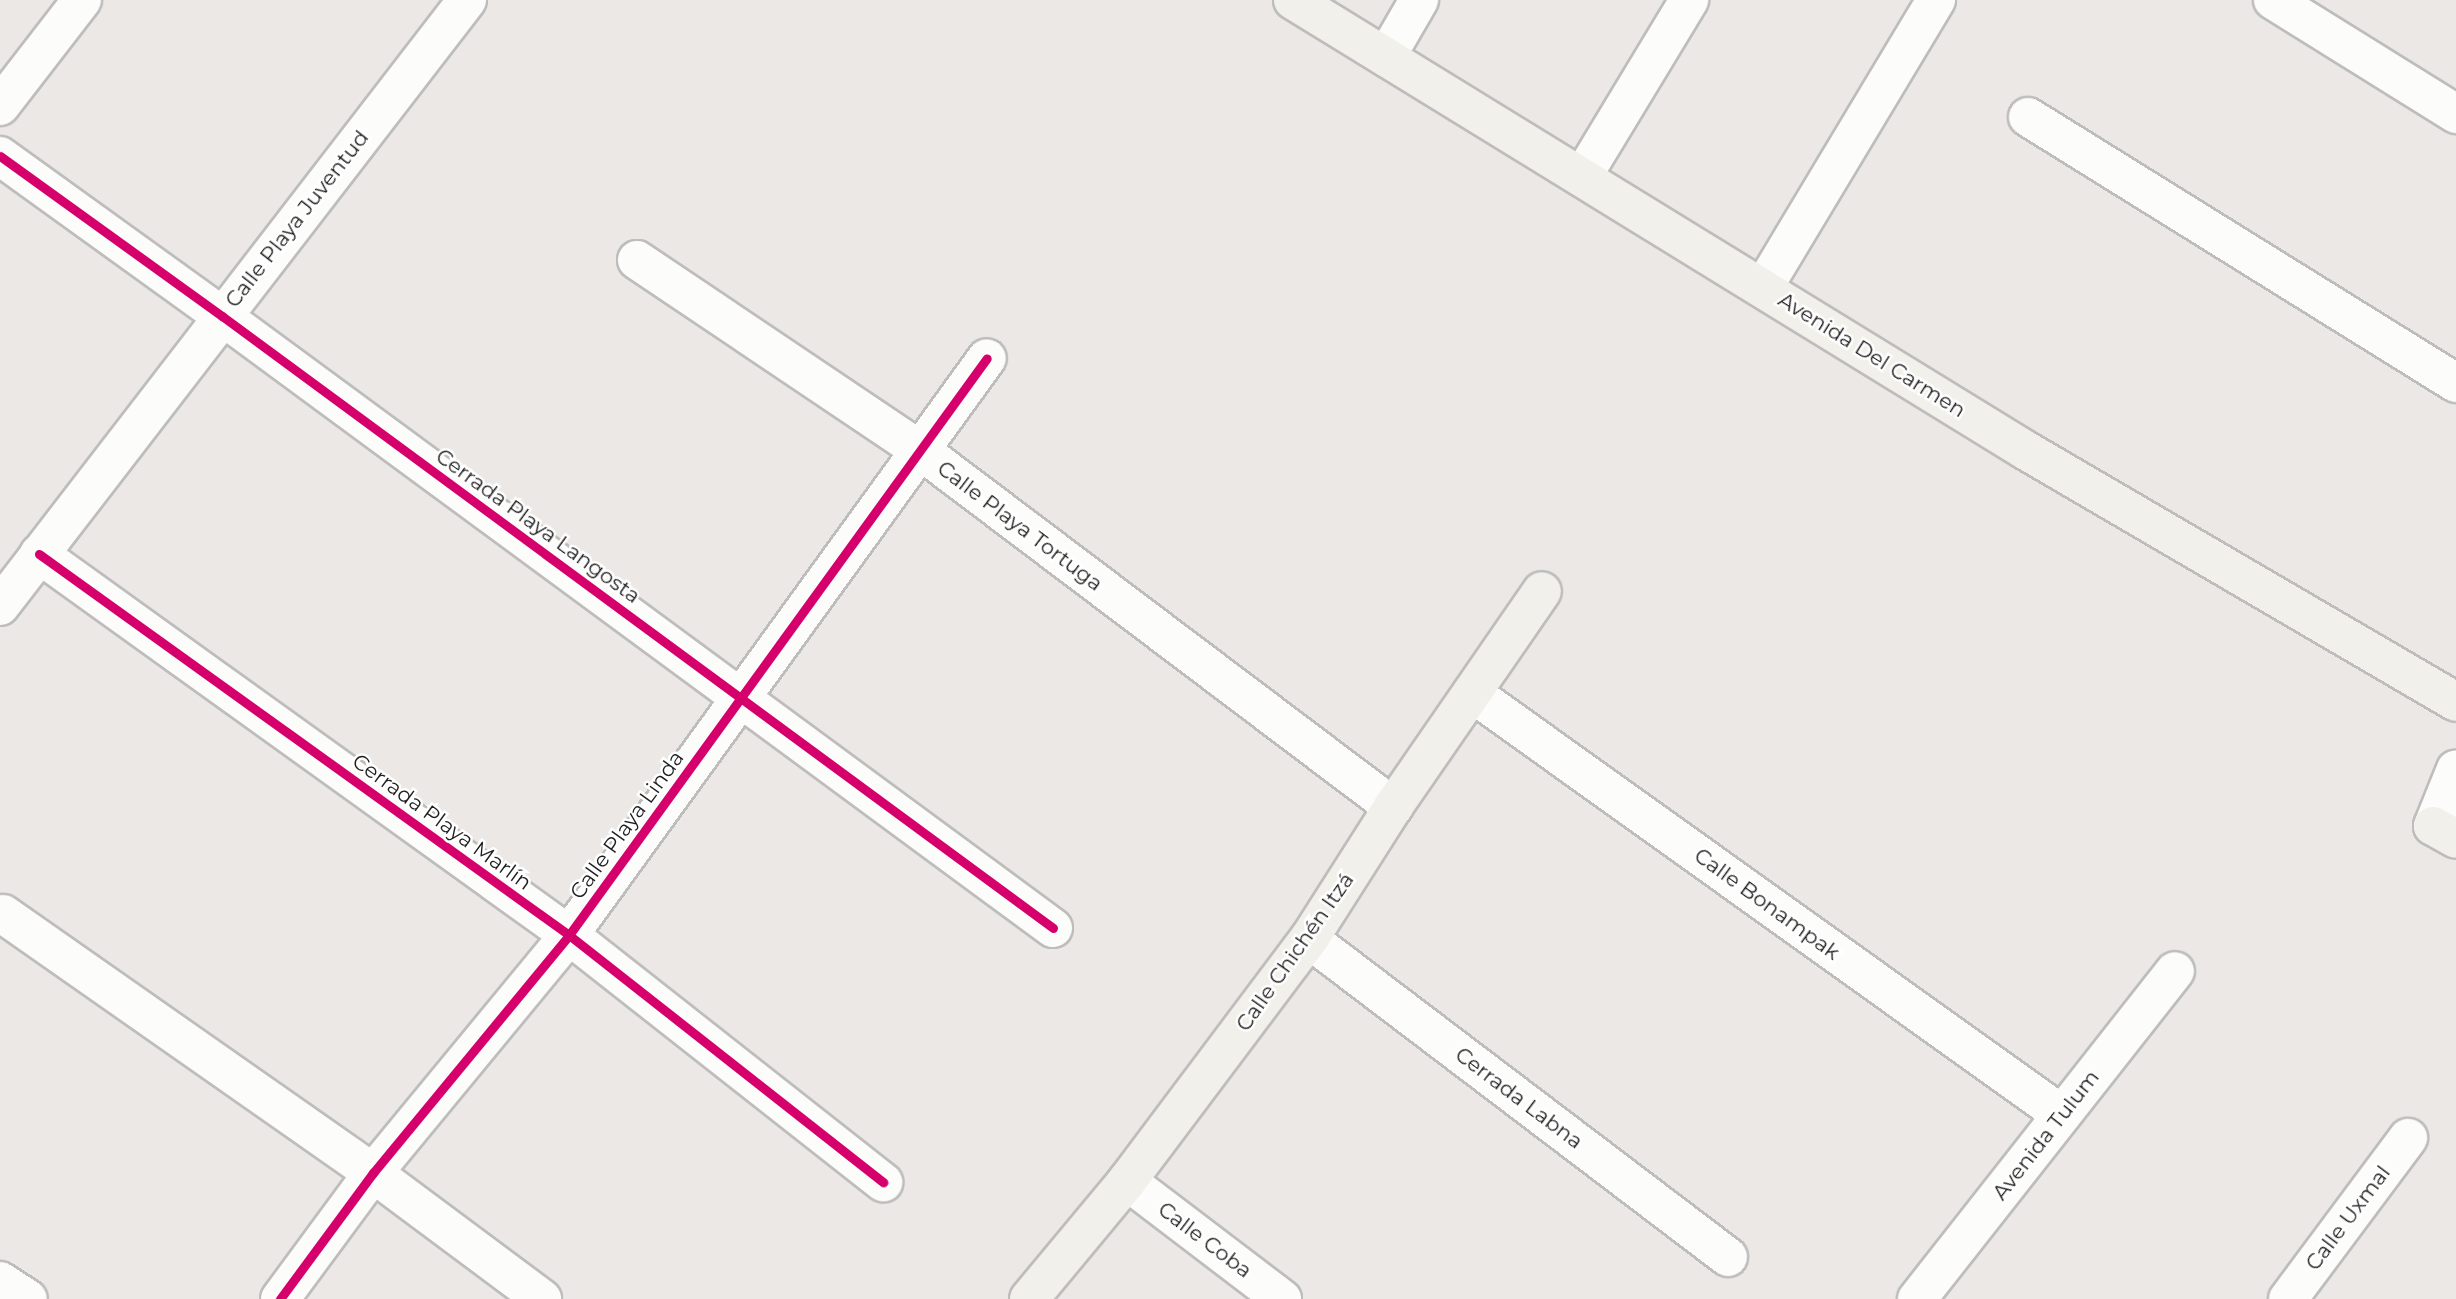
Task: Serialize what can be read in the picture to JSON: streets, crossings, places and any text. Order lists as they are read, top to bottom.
{
  "streets": {
    "main road": ["Avenida Del Carmen", "Calle Chichén Itzá"],
    "street": [
      "Calle Playa Juventud",
      "Cerrada Playa Langosta",
      "Calle Playa Tortuga",
      "Cerrada Playa Marlín",
      "Calle Playa Linda",
      "Calle Bonampak",
      "Cerrada Labna",
      "Avenida Tulum",
      "Calle Uxmal",
      "Calle Coba"
    ]
  },
  "crossings": [
    ["Calle Playa Juventud", "Cerrada Playa Langosta"],
    ["Calle Playa Juventud", "Cerrada Playa Marlín"],
    ["Cerrada Playa Langosta", "Calle Playa Linda"],
    ["Calle Playa Tortuga", "Calle Playa Linda"],
    ["Calle Playa Tortuga", "Calle Chichén Itzá"],
    ["Cerrada Playa Marlín", "Calle Playa Linda"],
    ["Calle Bonampak", "Calle Chichén Itzá"],
    ["Calle Bonampak", "Avenida Tulum"],
    ["Calle Chichén Itzá", "Cerrada Labna"],
    ["Calle Chichén Itzá", "Calle Coba"]
  ]
}
